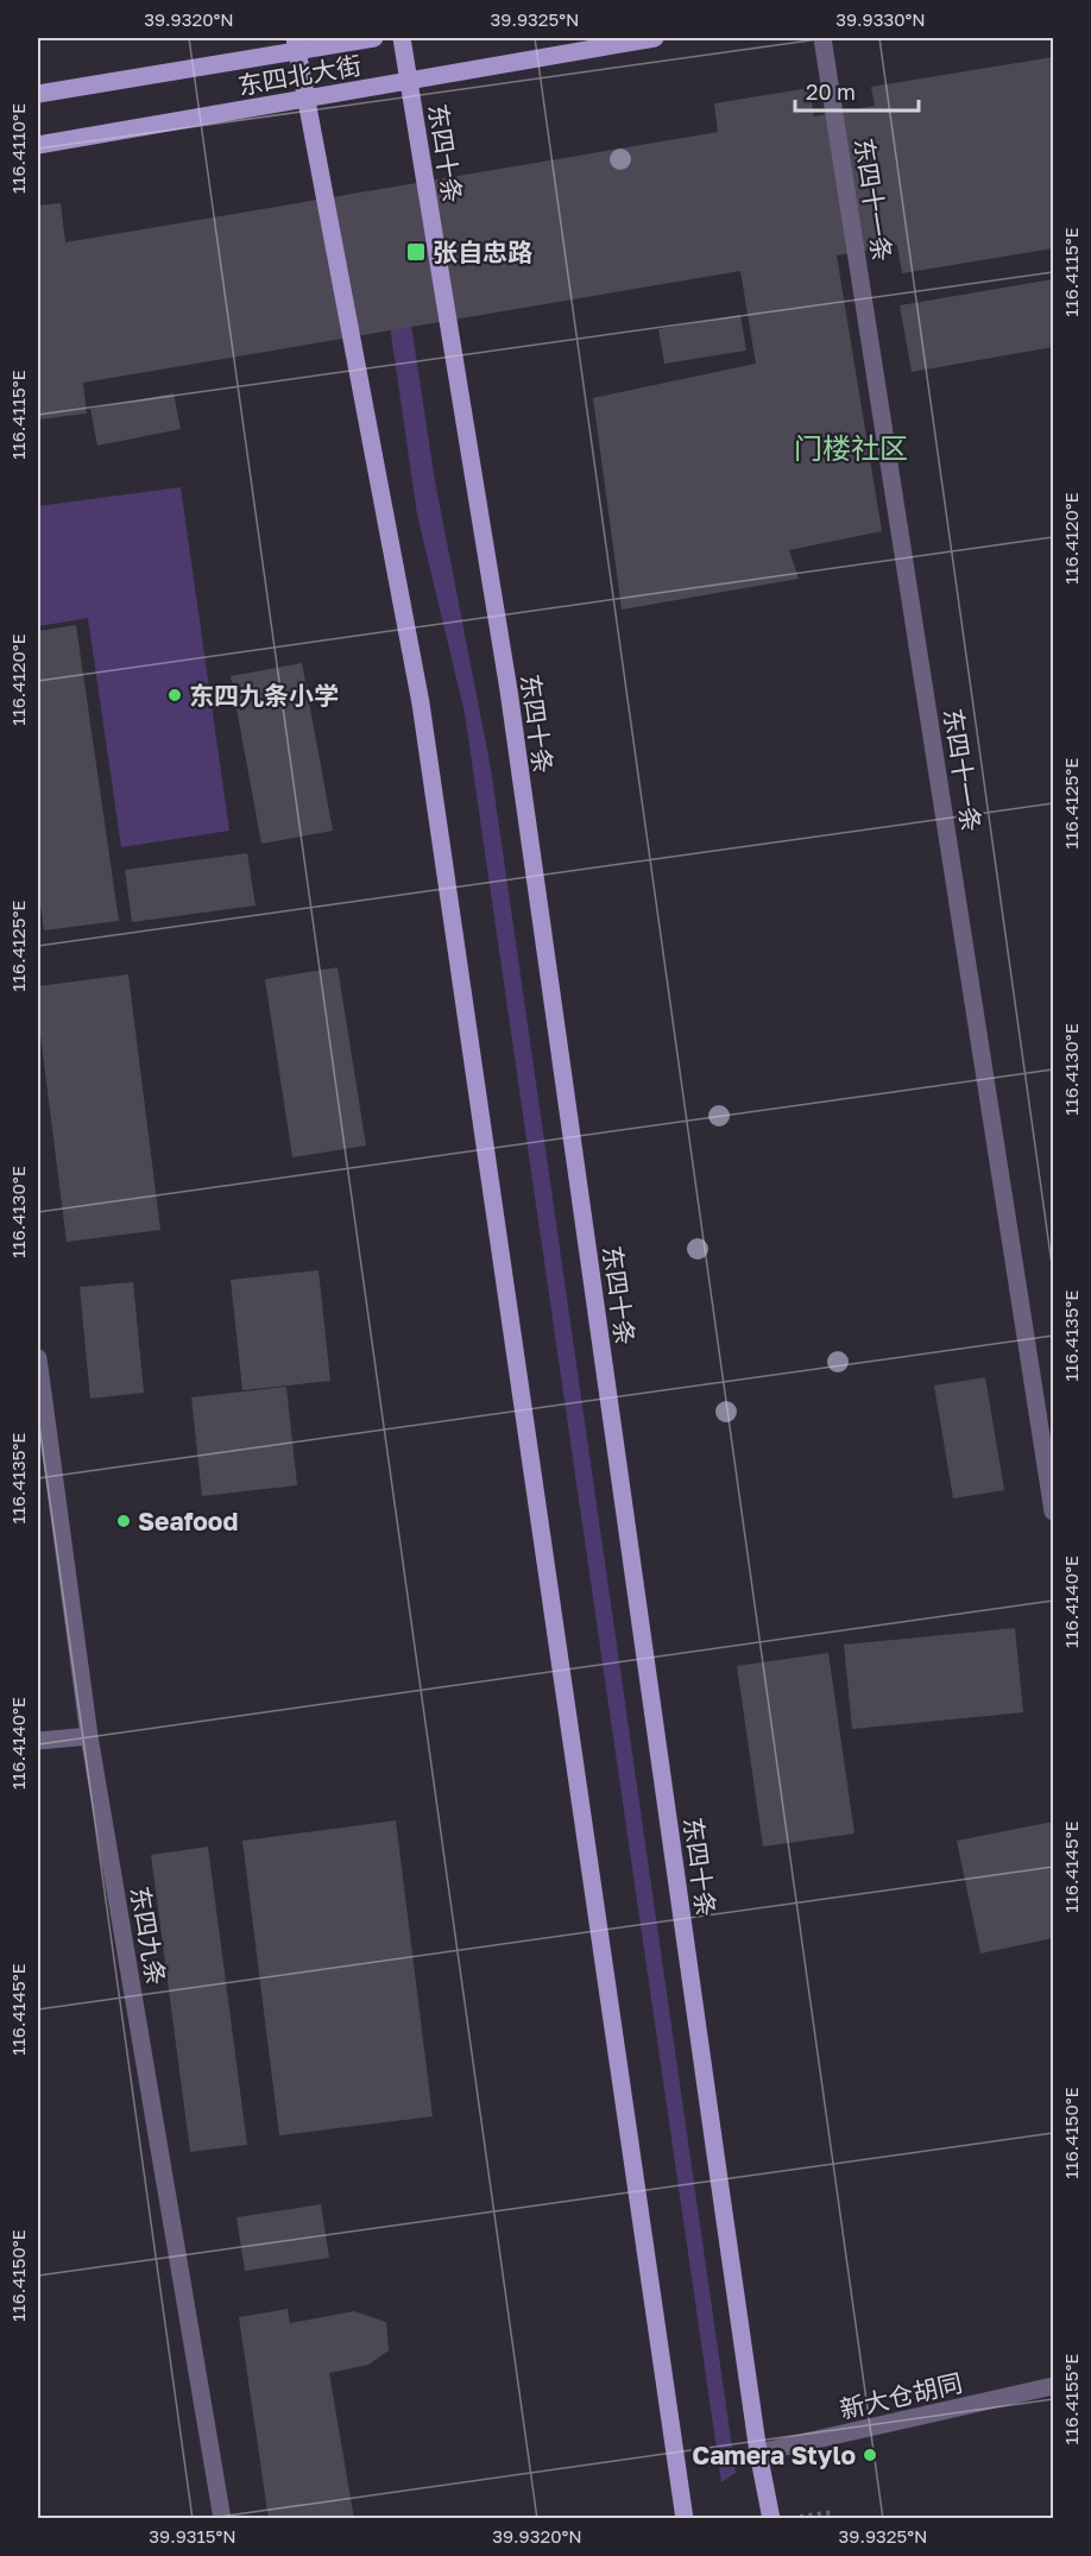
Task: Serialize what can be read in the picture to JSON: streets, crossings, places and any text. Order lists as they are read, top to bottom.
{
  "streets": {
    "main road": ["东四北大街", "东四十条"],
    "lane": ["东四十一条", "东四九条", "新大仓胡同"]
  },
  "crossings": [
    ["东四北大街", "东四十条"],
    ["东四十条", "新大仓胡同"]
  ],
  "districts": ["门楼社区"],
  "places": {
    "transit": ["张自忠路"],
    "other": ["东四九条小学", "Seafood", "Camera Stylo"]
  },
  "scale_bar": "20 m",
  "coordinates": [
    "39.9320°N",
    "39.9325°N",
    "39.9330°N",
    "116.4110°E",
    "116.4115°E",
    "116.4120°E",
    "116.4125°E",
    "116.4130°E",
    "116.4135°E",
    "116.4140°E",
    "116.4145°E",
    "116.4150°E",
    "116.4155°E",
    "39.9315°N"
  ]
}
